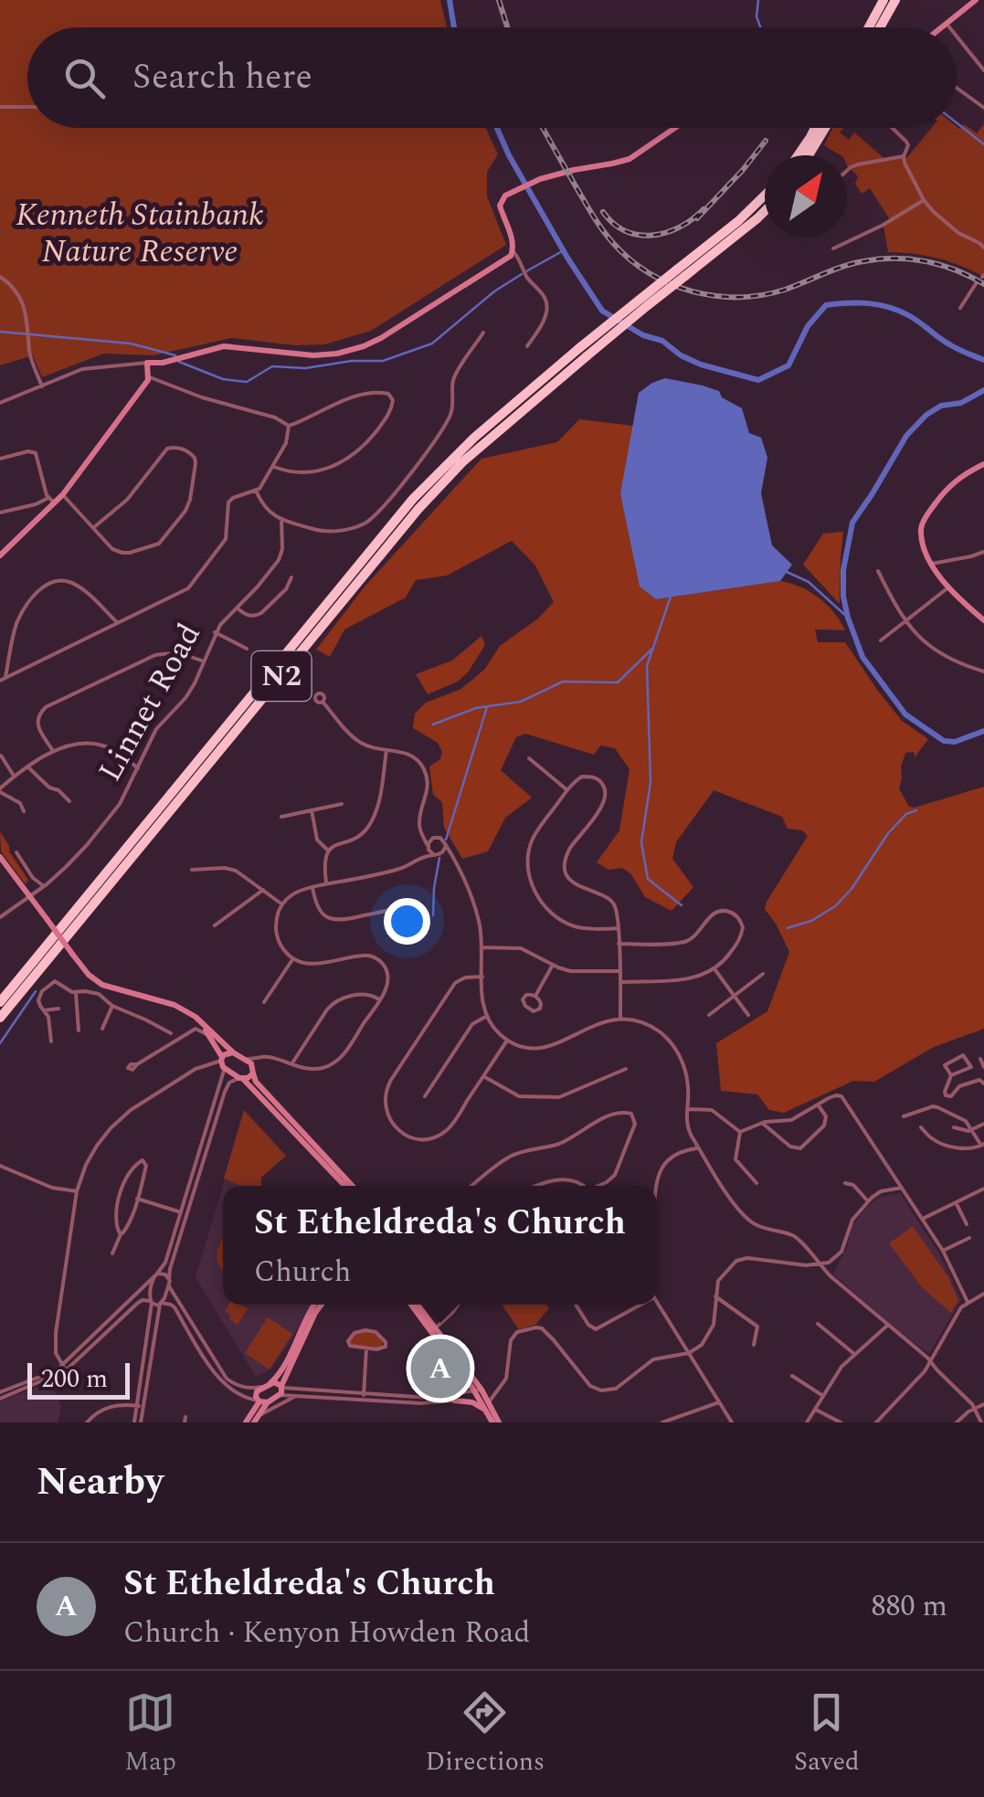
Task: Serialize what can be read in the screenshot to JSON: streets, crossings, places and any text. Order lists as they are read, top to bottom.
{
  "streets": {
    "highway": ["N2"],
    "street": ["Linnet Road"]
  },
  "parks": ["Kenneth Stainbank Nature Reserve"],
  "scale_bar": "200 m",
  "north": "top right",
  "page": {
    "search": "Search here",
    "popup": ["St Etheldreda's Church", "Church"],
    "pins": "A",
    "scale": "200 m",
    "heading": "Nearby",
    "list": [
      {
        "mark": "A",
        "name": "St Etheldreda's Church",
        "note": "Church · Kenyon Howden Road",
        "value": "880 m"
      }
    ],
    "nav": ["Map", "Directions", "Saved"]
  }
}
